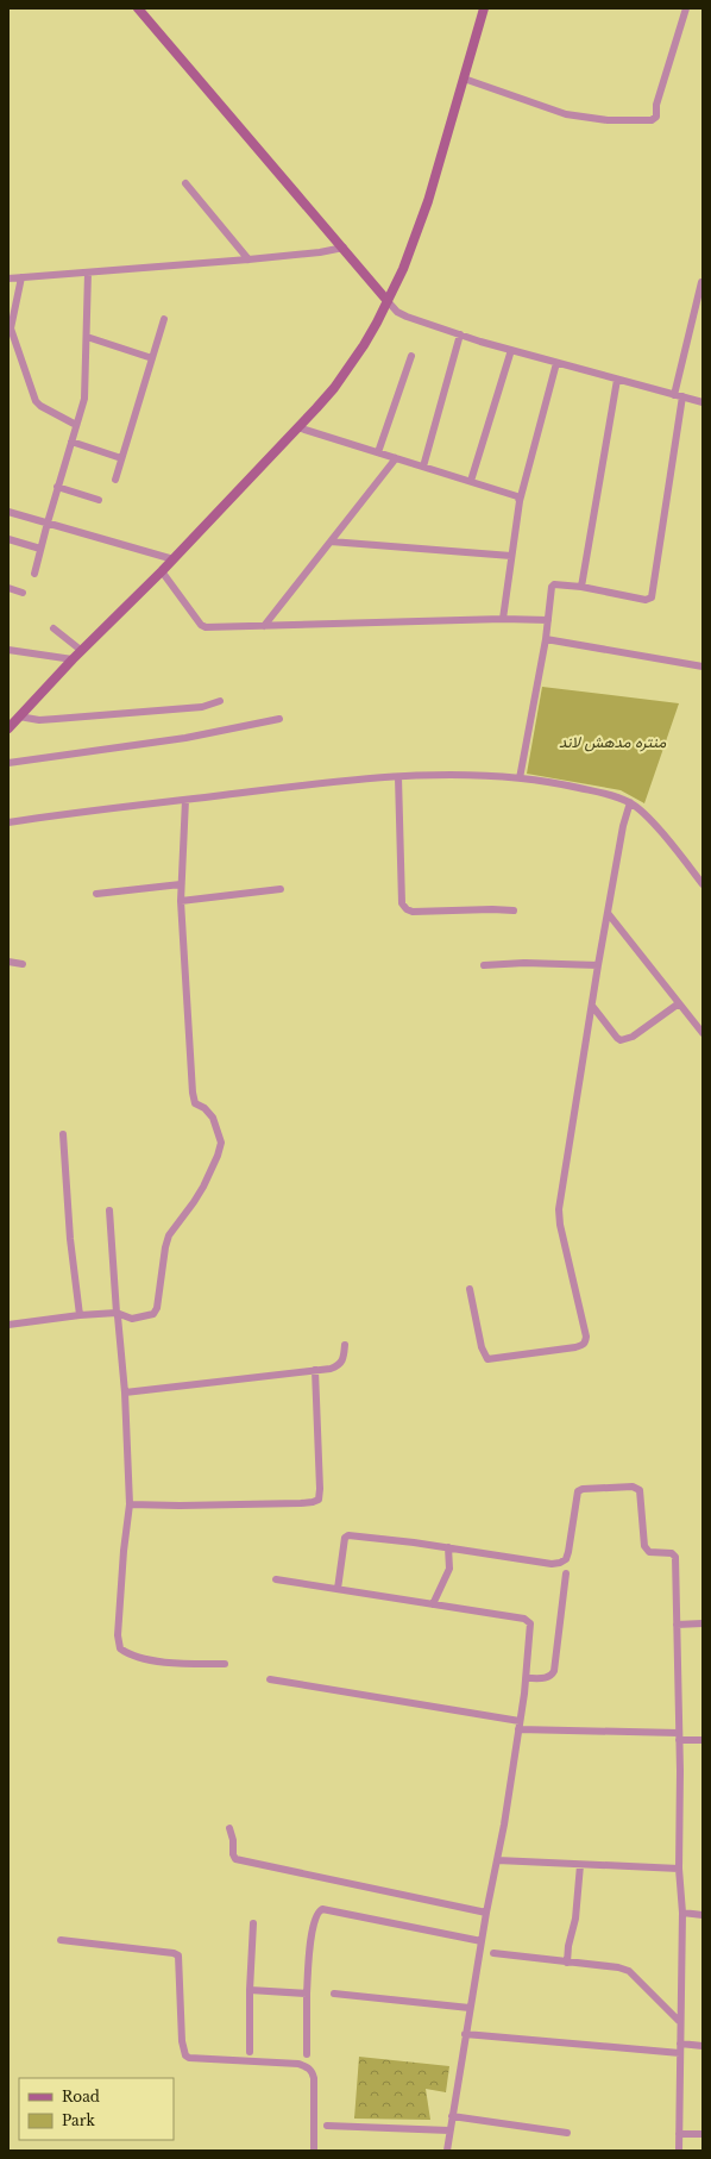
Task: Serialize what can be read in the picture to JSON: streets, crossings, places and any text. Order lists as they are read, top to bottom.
{
  "parks": ["منتره مدهش لاند"],
  "legend": ["Road", "Park"]
}
